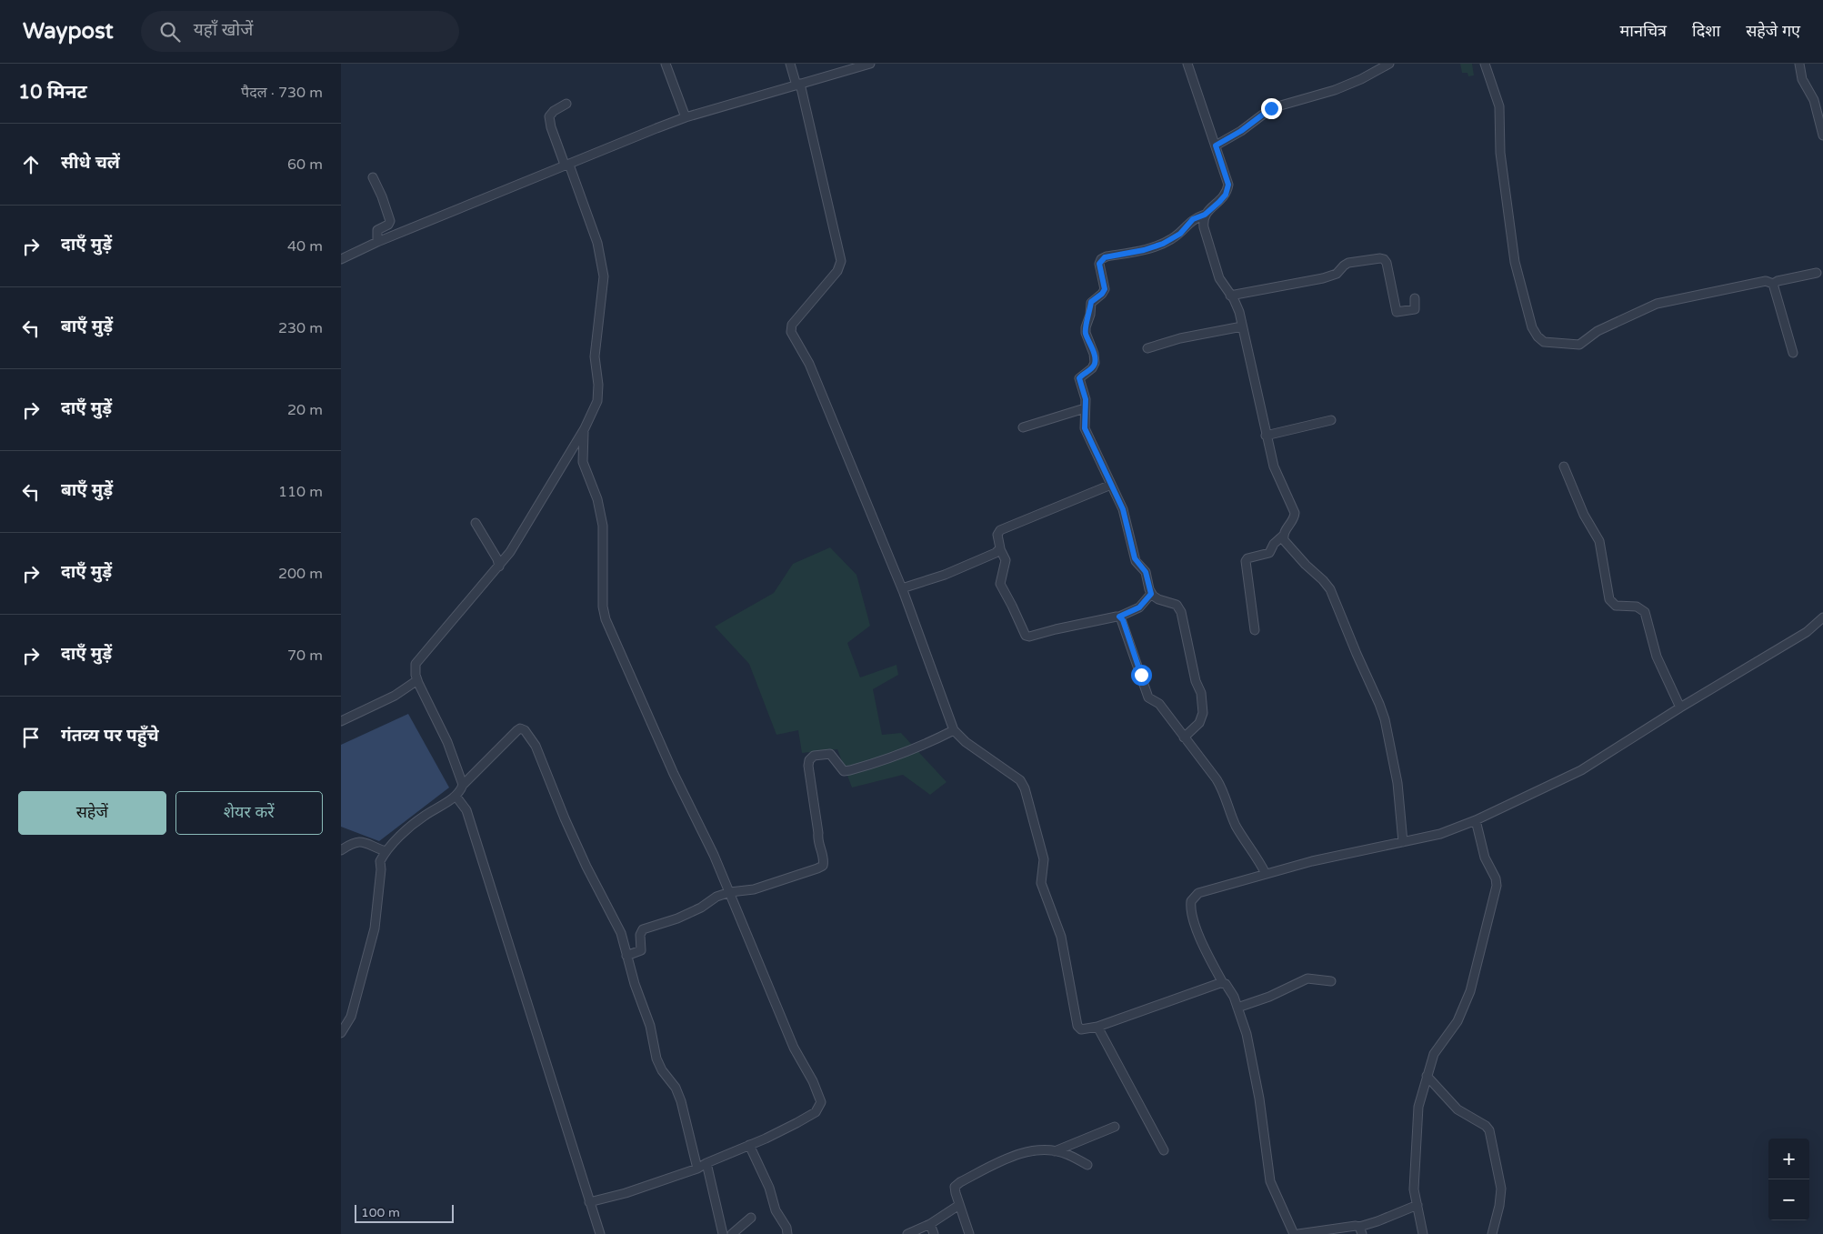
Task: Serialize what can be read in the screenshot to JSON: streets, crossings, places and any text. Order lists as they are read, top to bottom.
{
  "scale_bar": "100 m",
  "page": {
    "header": "Waypost",
    "search": "यहाँ खोजें",
    "nav": ["मानचित्र", "दिशा", "सहेजे गए"],
    "heading": ["10 मिनट", "पैदल · 730 m"],
    "list": [
      ["सीधे चलें", "60 m"],
      ["दाएँ मुड़ें", "40 m"],
      ["बाएँ मुड़ें", "230 m"],
      ["दाएँ मुड़ें", "20 m"],
      ["बाएँ मुड़ें", "110 m"],
      ["दाएँ मुड़ें", "200 m"],
      ["दाएँ मुड़ें", "70 m"],
      "गंतव्य पर पहुँचे"
    ],
    "buttons": ["सहेजें", "शेयर करें"],
    "map_buttons": ["+", "−"],
    "scale": "100 m"
  }
}
